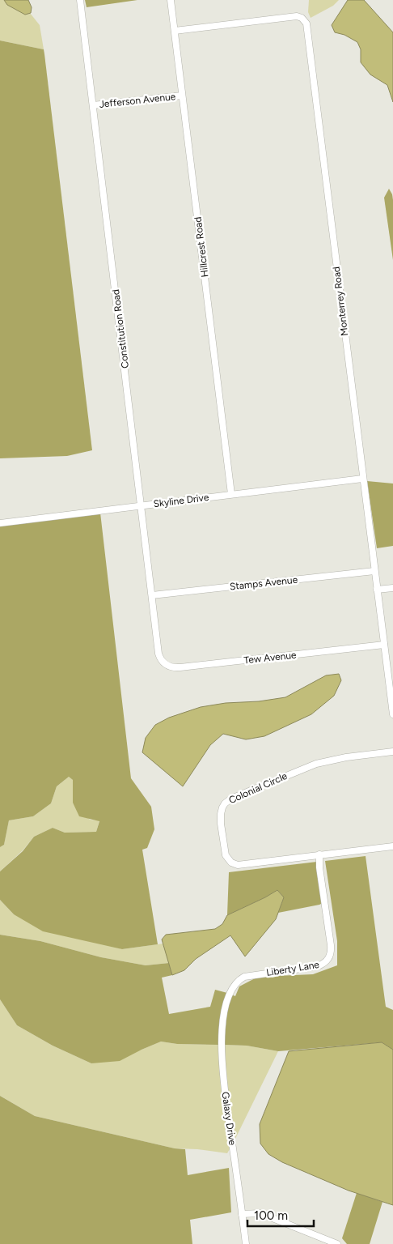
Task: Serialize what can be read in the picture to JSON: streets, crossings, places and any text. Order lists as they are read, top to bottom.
{
  "streets": {
    "street": [
      "Jefferson Avenue",
      "Hillcrest Road",
      "Monterrey Road",
      "Constitution Road",
      "Skyline Drive",
      "Stamps Avenue",
      "Tew Avenue",
      "Colonial Circle",
      "Liberty Lane",
      "Galaxy Drive"
    ]
  },
  "crossings": [
    ["Jefferson Avenue", "Hillcrest Road"],
    ["Jefferson Avenue", "Constitution Road"],
    ["Hillcrest Road", "Monterrey Road"],
    ["Hillcrest Road", "Skyline Drive"],
    ["Monterrey Road", "Skyline Drive"],
    ["Monterrey Road", "Stamps Avenue"],
    ["Monterrey Road", "Tew Avenue"],
    ["Constitution Road", "Skyline Drive"],
    ["Constitution Road", "Stamps Avenue"],
    ["Constitution Road", "Tew Avenue"],
    ["Colonial Circle", "Liberty Lane"],
    ["Liberty Lane", "Galaxy Drive"]
  ],
  "scale_bar": "100 m"
}
